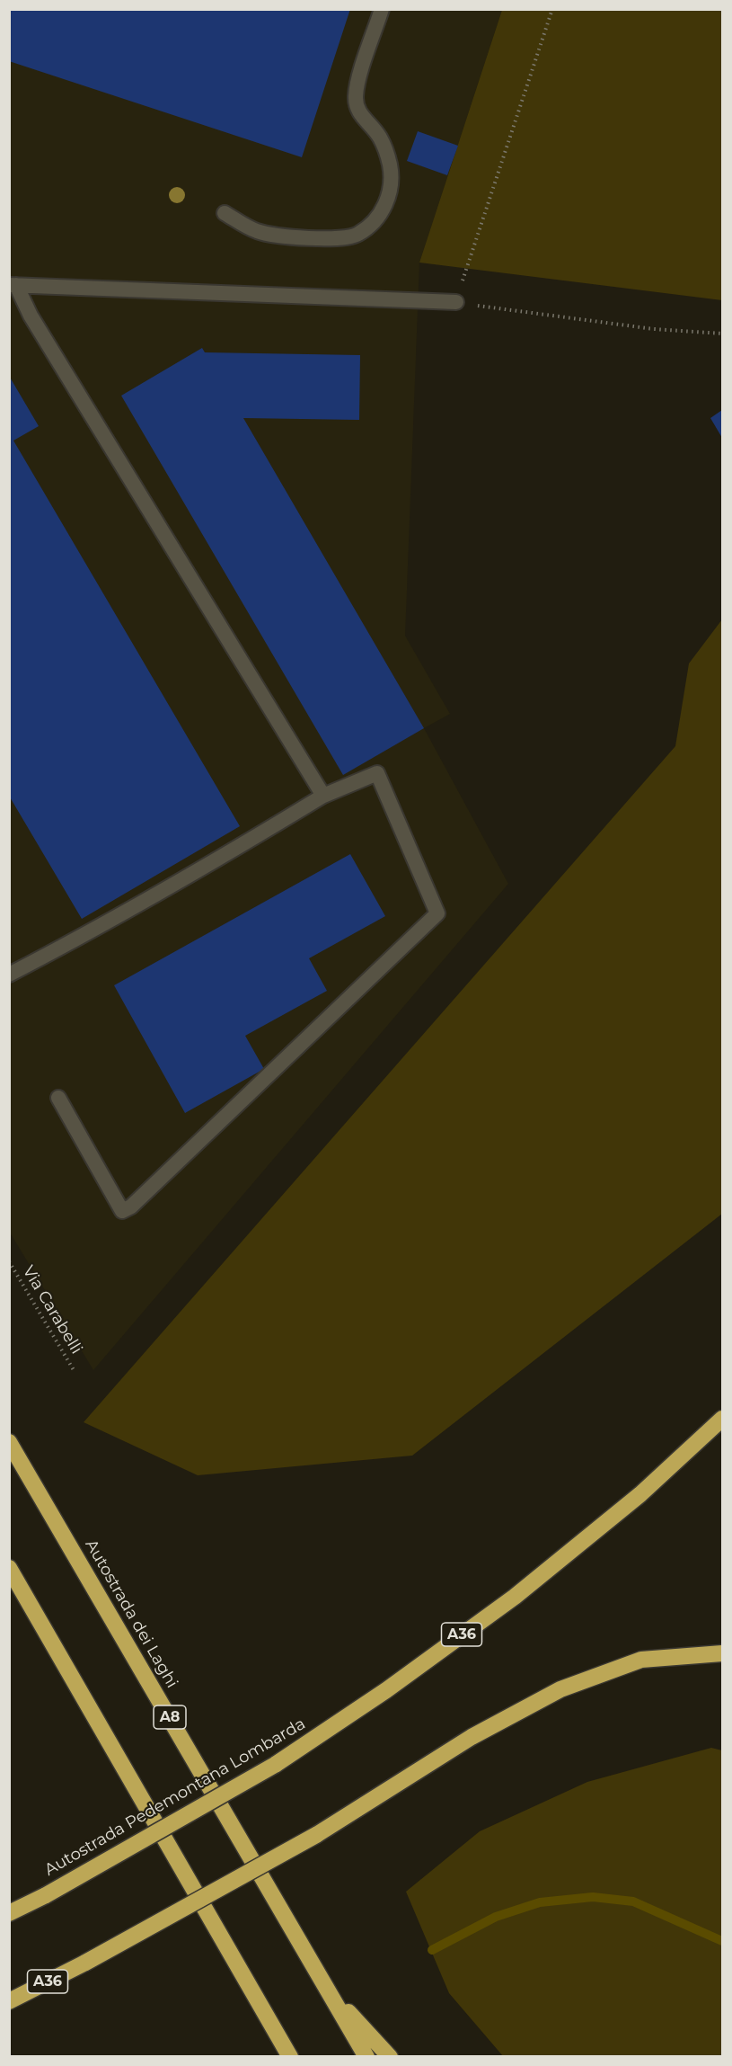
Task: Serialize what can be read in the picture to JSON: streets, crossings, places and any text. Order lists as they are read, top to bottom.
{
  "streets": {
    "highway": [
      "Autostrada dei Laghi",
      "A36",
      "A8",
      "Autostrada Pedemontana Lombarda"
    ],
    "path": ["Via Carabelli"]
  }
}
